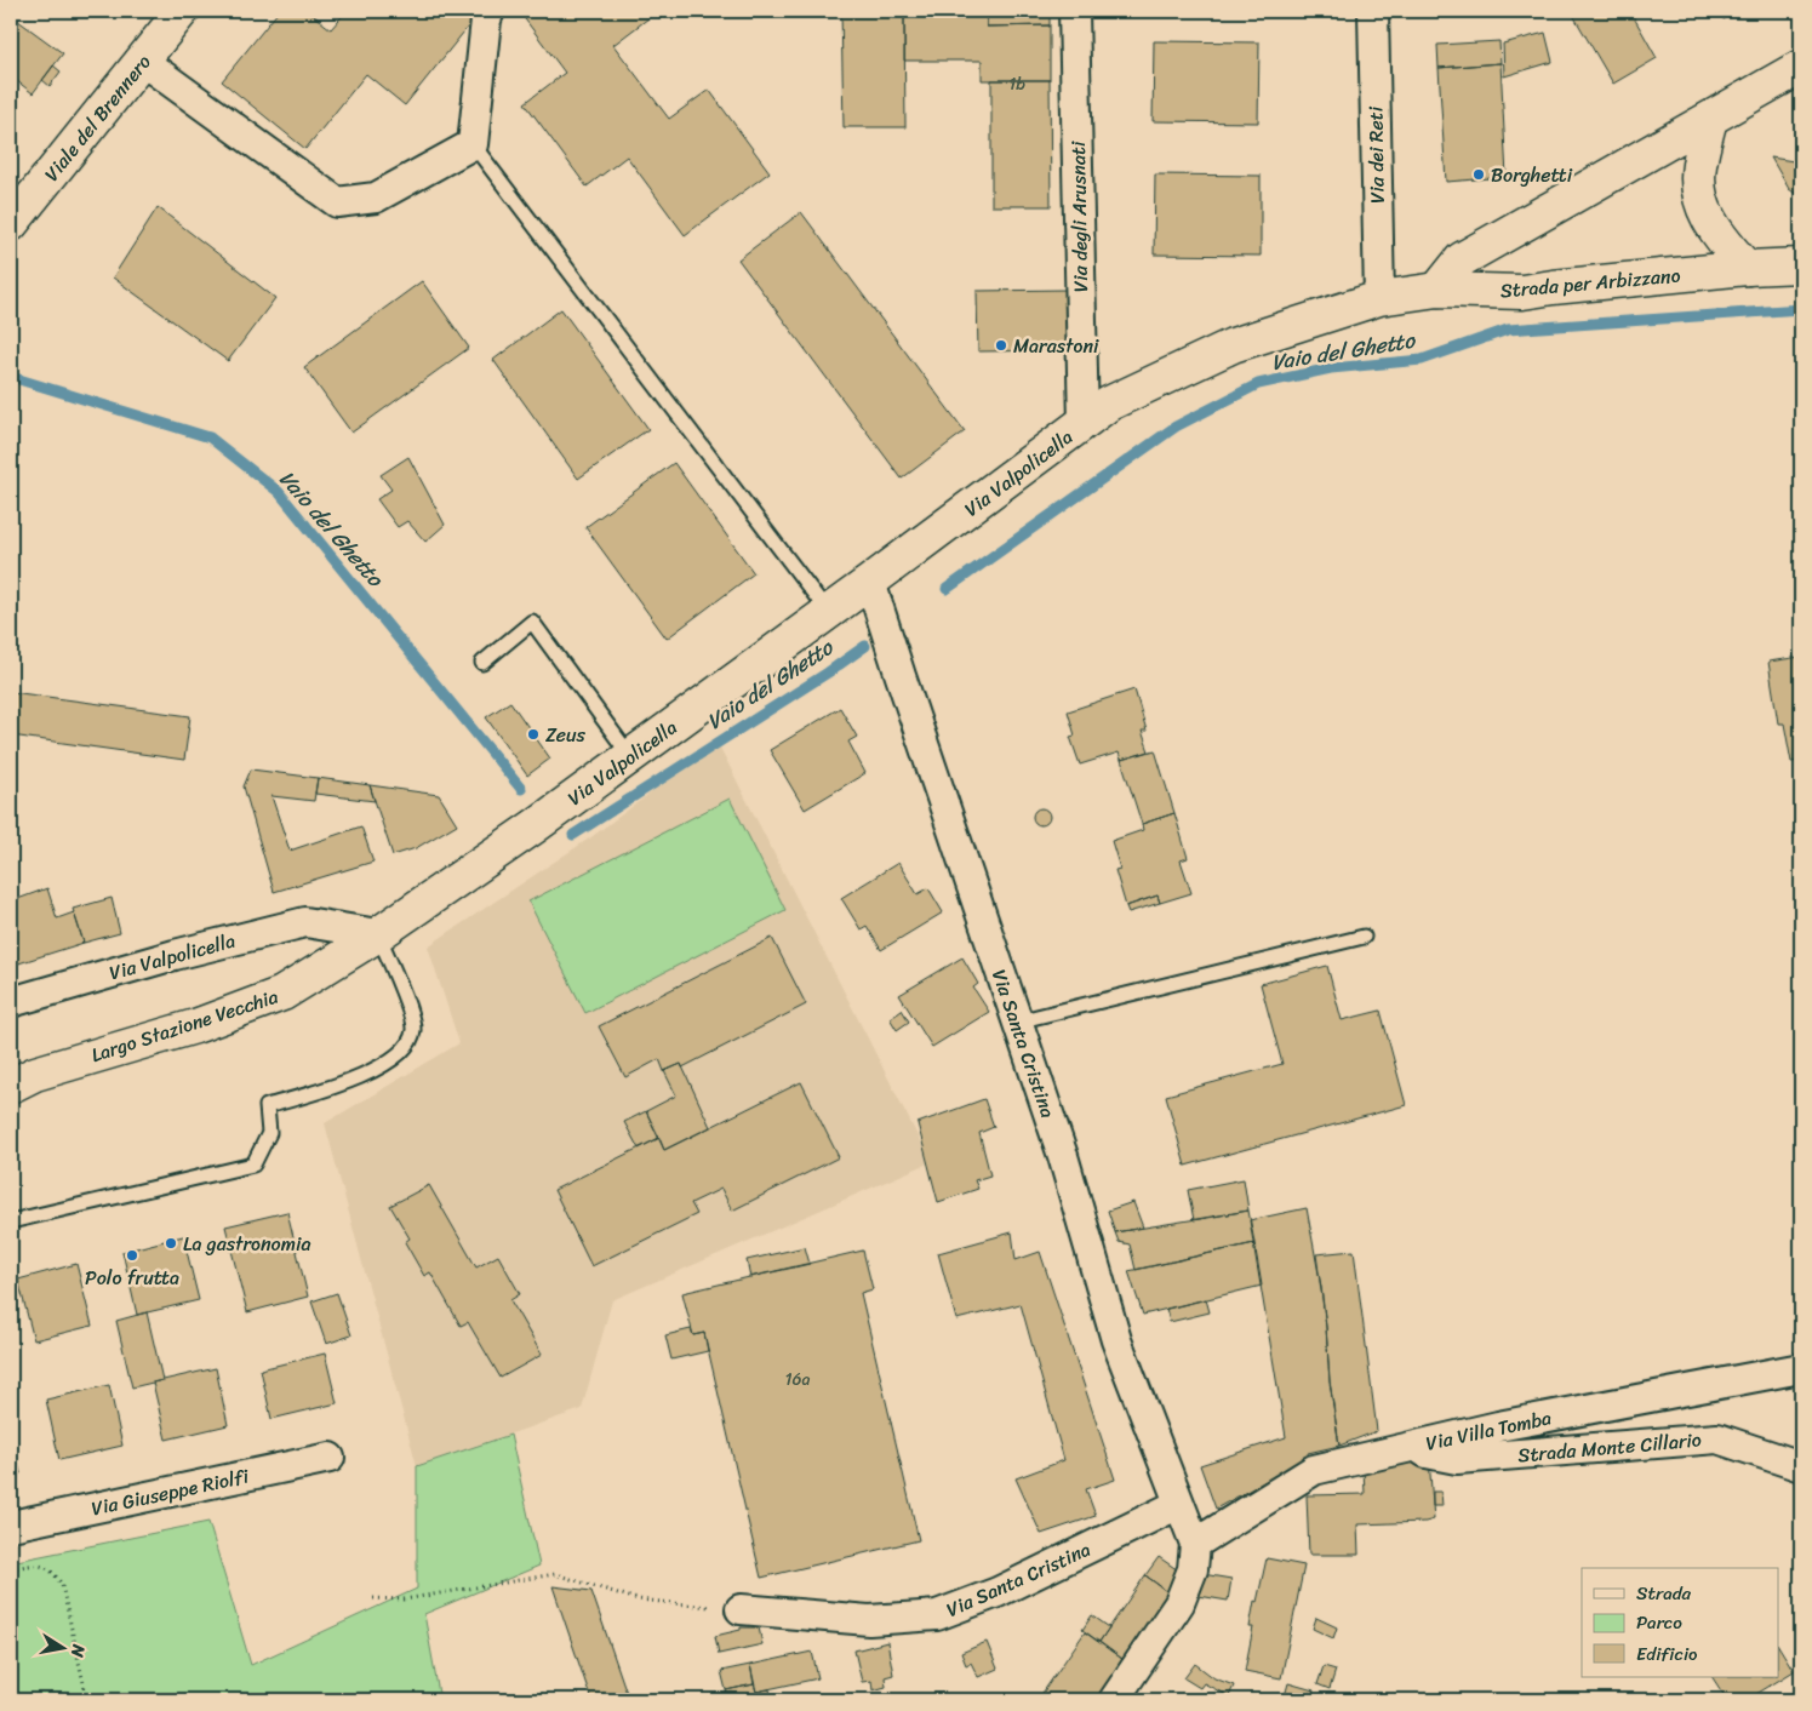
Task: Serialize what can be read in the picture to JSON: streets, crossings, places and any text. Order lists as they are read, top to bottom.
{
  "streets": {
    "main road": [
      "Viale del Brennero",
      "Strada per Arbizzano",
      "Via Valpolicella",
      "Largo Stazione Vecchia"
    ],
    "street": [
      "Via dei Reti",
      "Via degli Arusnati",
      "Via Santa Cristina",
      "Via Villa Tomba",
      "Strada Monte Cillario",
      "Via Giuseppe Riolfi"
    ]
  },
  "crossings": [
    ["Via dei Reti", "Strada per Arbizzano"],
    ["Via dei Reti", "Via Valpolicella"],
    ["Via degli Arusnati", "Via Valpolicella"],
    ["Strada per Arbizzano", "Via Valpolicella"],
    ["Via Valpolicella", "Largo Stazione Vecchia"],
    ["Via Valpolicella", "Via Santa Cristina"],
    ["Via Santa Cristina", "Via Villa Tomba"],
    ["Via Villa Tomba", "Strada Monte Cillario"]
  ],
  "water": ["Vaio del Ghetto"],
  "places": [
    "Borghetti",
    "Marastoni",
    "Zeus",
    "La gastronomia",
    "Polo frutta"
  ],
  "house_numbers": ["1b", "16a"],
  "legend": ["Strada", "Parco", "Edificio"],
  "north": "right"
}
